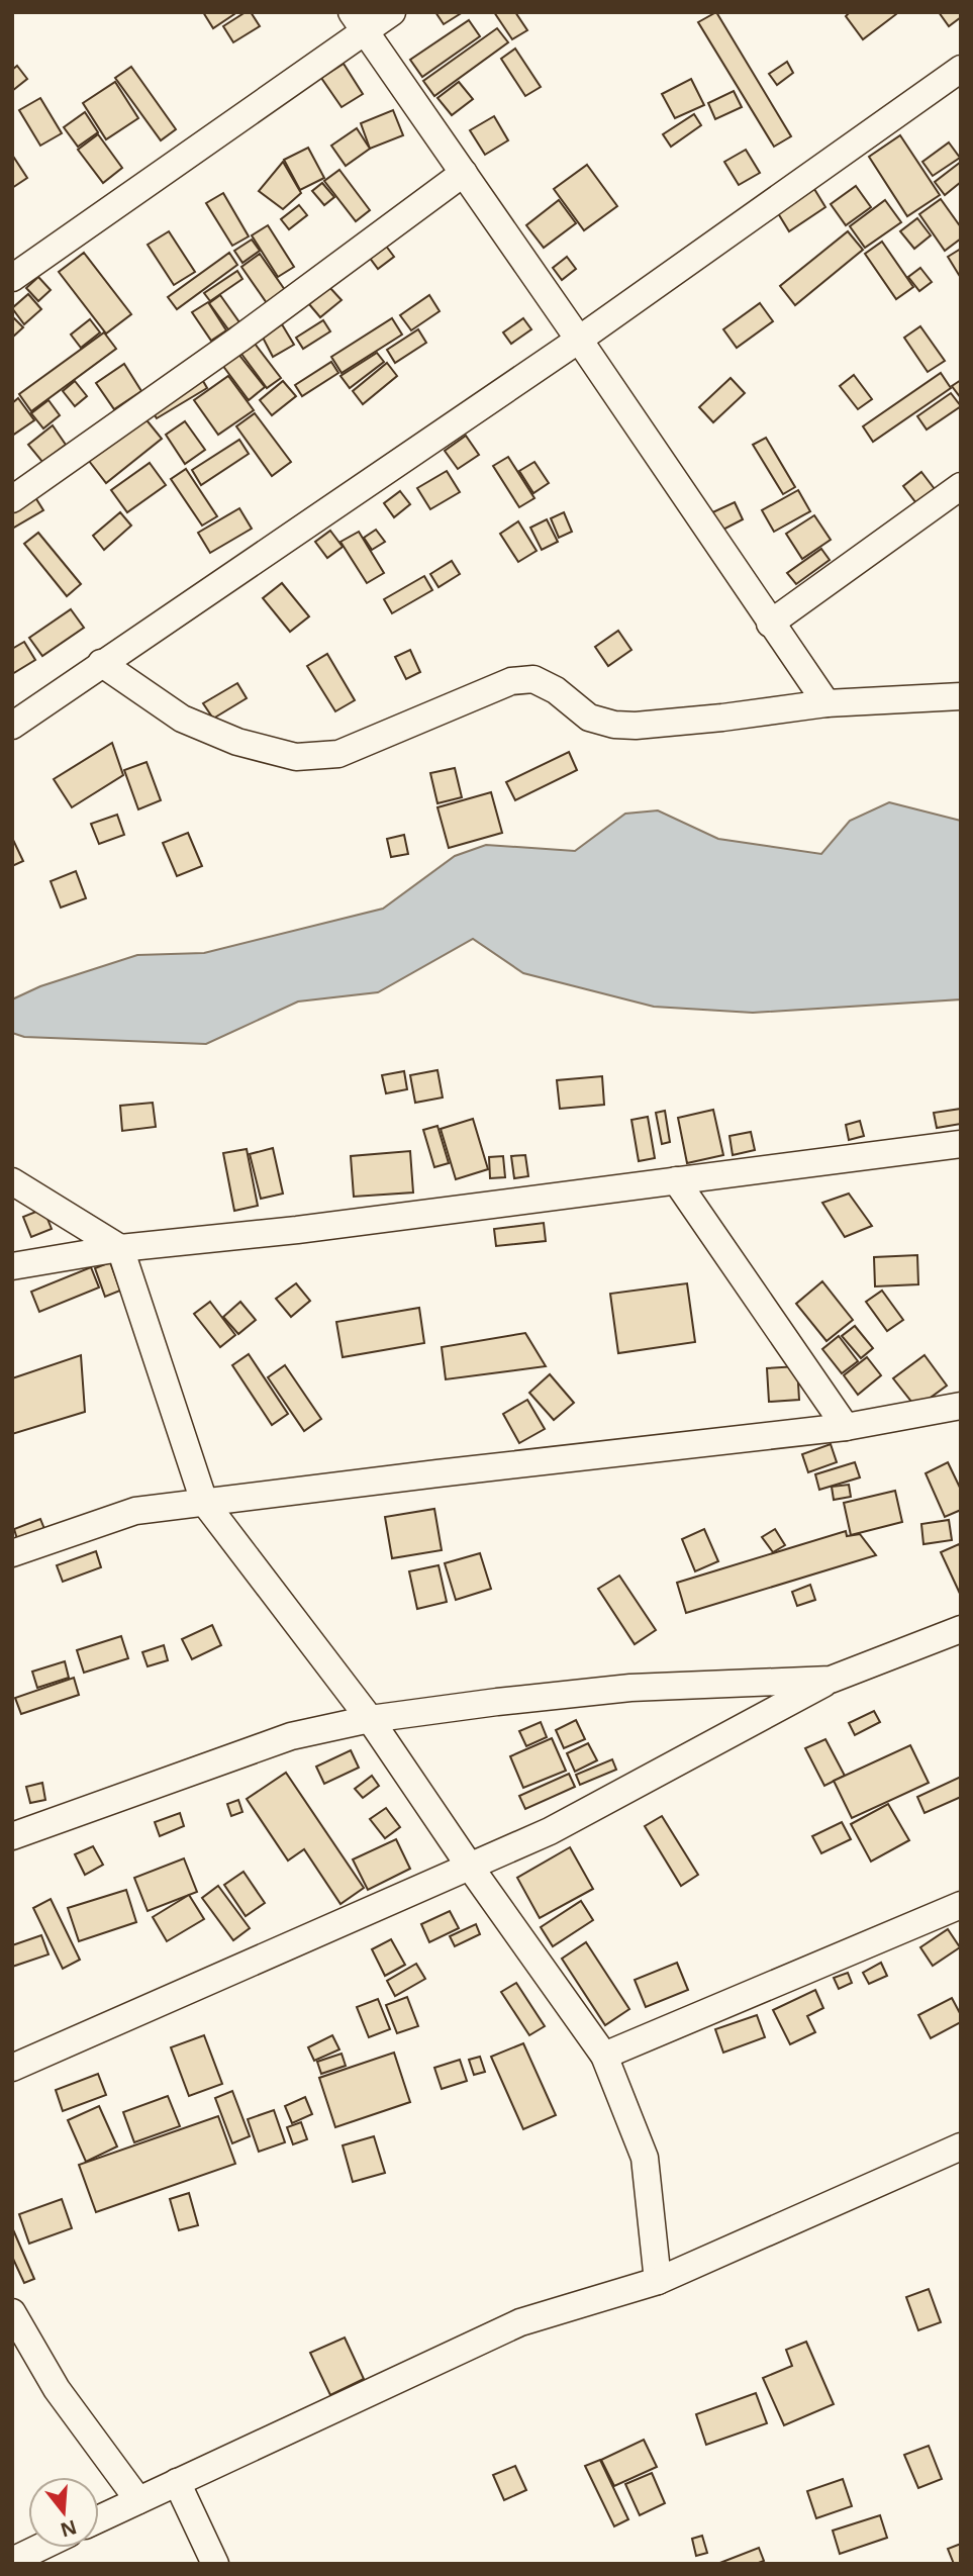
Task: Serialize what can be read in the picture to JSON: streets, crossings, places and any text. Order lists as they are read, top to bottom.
{
  "north": "bottom"
}
